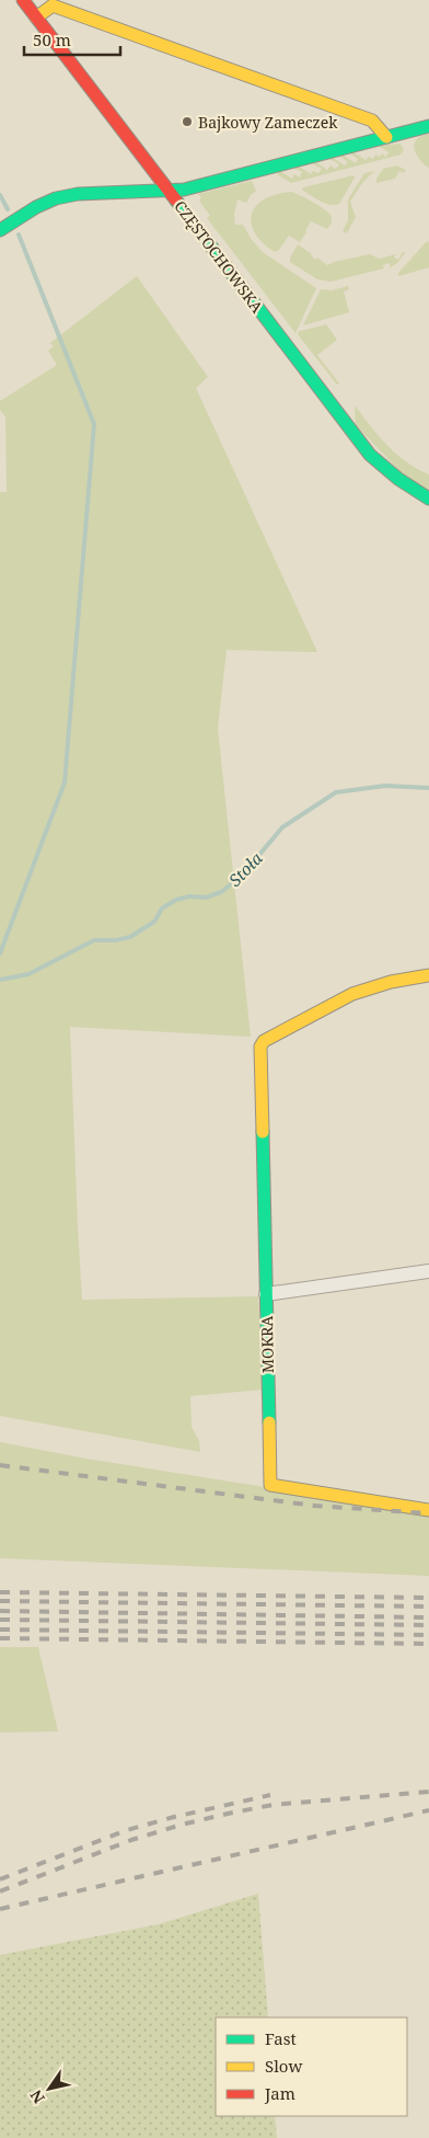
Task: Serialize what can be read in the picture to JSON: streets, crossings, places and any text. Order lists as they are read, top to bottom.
{
  "streets": {
    "street": ["CZĘSTOCHOWSKA", "MOKRA"]
  },
  "water": ["Stoła"],
  "places": ["Bajkowy Zameczek"],
  "legend": ["Fast", "Slow", "Jam"],
  "scale_bar": "50 m",
  "north": "bottom left"
}
